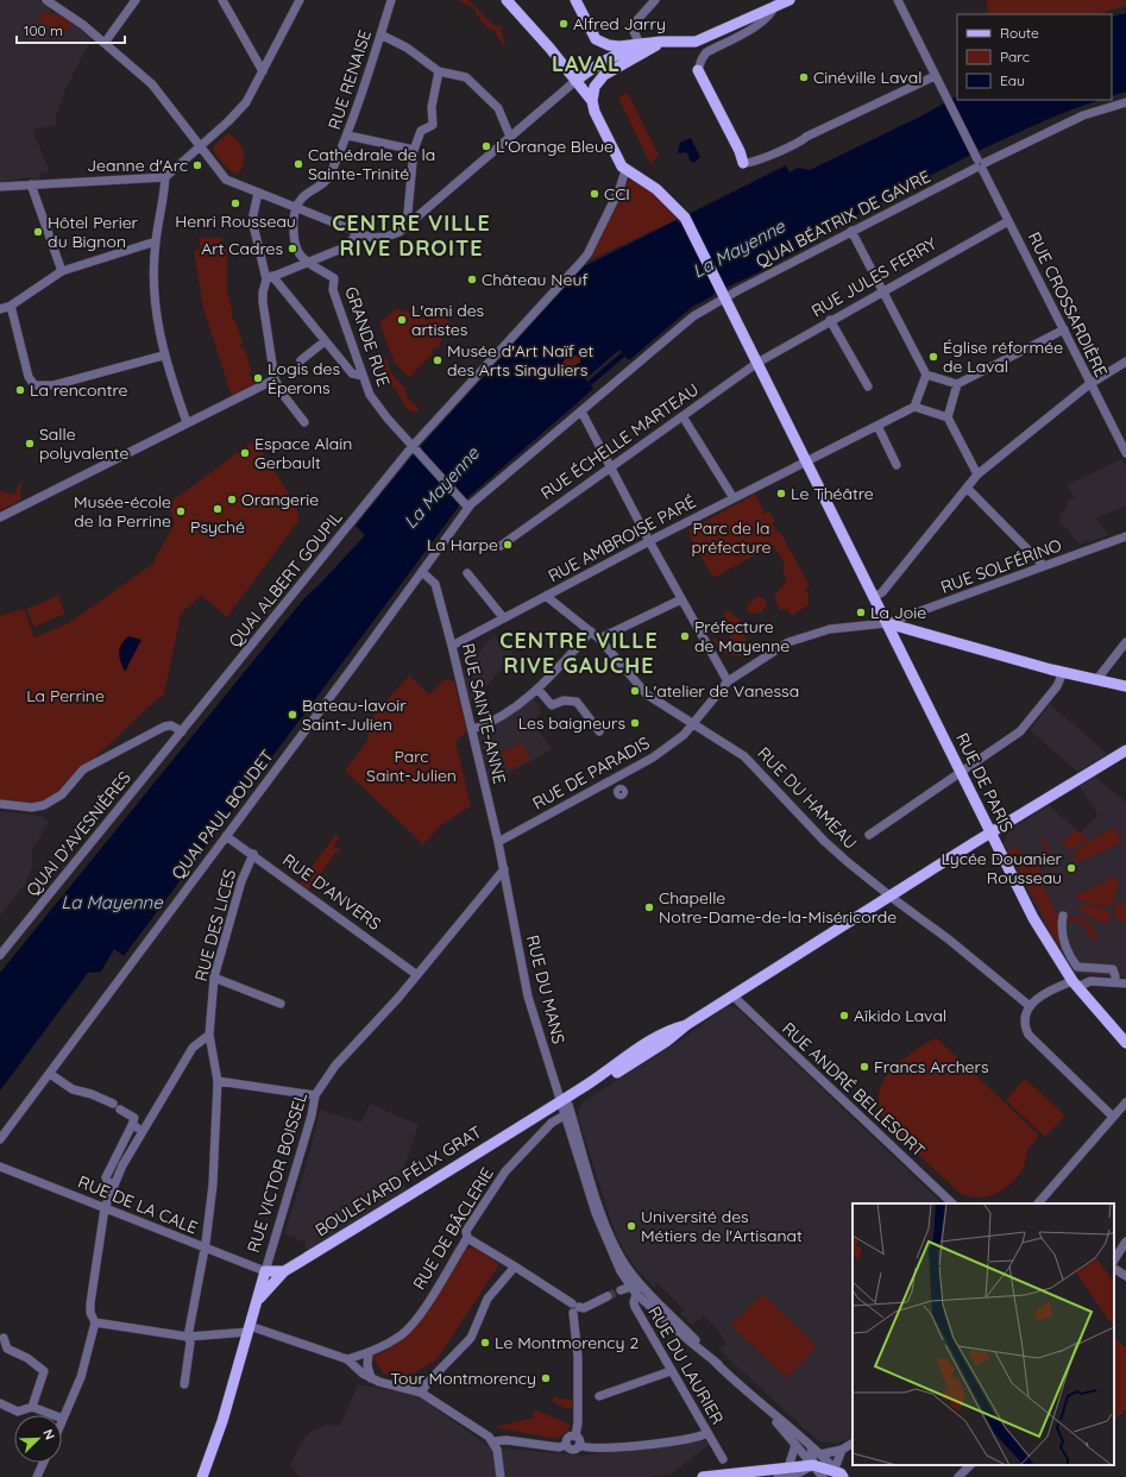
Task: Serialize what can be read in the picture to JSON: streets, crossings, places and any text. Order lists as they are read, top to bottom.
{
  "streets": {
    "main road": ["RUE DE PARIS", "RUE VICTOR BOISSEL", "BOULEVARD FÉLIX GRAT"],
    "street": [
      "RUE RENAISE",
      "QUAI BÉATRIX DE GAVRE",
      "RUE JULES FERRY",
      "RUE CROSSARDIÈRE",
      "GRANDE RUE",
      "RUE ÉCHELLE MARTEAU",
      "RUE AMBROISE PARÉ",
      "RUE SOLFÉRINO",
      "QUAI ALBERT GOUPIL",
      "RUE SAINTE-ANNE",
      "RUE DE PARADIS",
      "RUE DU HAMEAU",
      "QUAI PAUL BOUDET",
      "QUAI D'AVESNIÈRES",
      "RUE D'ANVERS",
      "RUE DES LICES",
      "RUE DU MANS",
      "RUE ANDRÉ BELLESORT",
      "RUE DE LA CALE",
      "RUE DE BÂCLERIE",
      "RUE DU LAURIER"
    ]
  },
  "crossings": [
    ["QUAI BÉATRIX DE GAVRE", "RUE CROSSARDIÈRE"],
    ["QUAI BÉATRIX DE GAVRE", "RUE DE PARIS"],
    ["QUAI BÉATRIX DE GAVRE", "QUAI PAUL BOUDET"],
    ["RUE JULES FERRY", "RUE CROSSARDIÈRE"],
    ["RUE JULES FERRY", "RUE ÉCHELLE MARTEAU"],
    ["RUE JULES FERRY", "RUE DE PARIS"],
    ["GRANDE RUE", "QUAI ALBERT GOUPIL"],
    ["GRANDE RUE", "QUAI PAUL BOUDET"],
    ["RUE ÉCHELLE MARTEAU", "RUE DE PARIS"],
    ["RUE AMBROISE PARÉ", "RUE SAINTE-ANNE"],
    ["RUE AMBROISE PARÉ", "RUE DE PARIS"],
    ["RUE AMBROISE PARÉ", "RUE DU HAMEAU"],
    ["RUE SOLFÉRINO", "RUE DE PARADIS"],
    ["RUE SOLFÉRINO", "RUE DE PARIS"],
    ["QUAI ALBERT GOUPIL", "RUE DE PARIS"],
    ["QUAI ALBERT GOUPIL", "QUAI D'AVESNIÈRES"],
    ["RUE SAINTE-ANNE", "RUE DE PARADIS"],
    ["RUE SAINTE-ANNE", "QUAI PAUL BOUDET"],
    ["RUE SAINTE-ANNE", "RUE DU MANS"],
    ["RUE SAINTE-ANNE", "RUE VICTOR BOISSEL"],
    ["RUE DE PARADIS", "RUE DU HAMEAU"],
    ["RUE DE PARIS", "BOULEVARD FÉLIX GRAT"],
    ["RUE DU HAMEAU", "BOULEVARD FÉLIX GRAT"],
    ["QUAI PAUL BOUDET", "RUE D'ANVERS"],
    ["RUE D'ANVERS", "RUE DES LICES"],
    ["RUE D'ANVERS", "RUE VICTOR BOISSEL"],
    ["RUE DES LICES", "RUE DE LA CALE"],
    ["RUE DU MANS", "RUE VICTOR BOISSEL"],
    ["RUE DU MANS", "BOULEVARD FÉLIX GRAT"],
    ["RUE DU MANS", "RUE DE BÂCLERIE"],
    ["RUE ANDRÉ BELLESORT", "BOULEVARD FÉLIX GRAT"],
    ["RUE VICTOR BOISSEL", "BOULEVARD FÉLIX GRAT"],
    ["RUE VICTOR BOISSEL", "RUE DE LA CALE"],
    ["BOULEVARD FÉLIX GRAT", "RUE DE LA CALE"],
    ["BOULEVARD FÉLIX GRAT", "RUE DE BÂCLERIE"]
  ],
  "districts": ["LAVAL", "CENTRE VILLE RIVE DROITE", "CENTRE VILLE RIVE GAUCHE"],
  "water": ["La Mayenne"],
  "parks": ["Parc de la préfecture", "La Perrine", "Parc Saint-Julien"],
  "places": [
    "Alfred Jarry",
    "Cinéville Laval",
    "L'Orange Bleue",
    "Cathédrale de la Sainte-Trinité",
    "Jeanne d'Arc",
    "CCI",
    "Henri Rousseau",
    "Hôtel Perier du Bignon",
    "Art Cadres",
    "Château Neuf",
    "L'ami des artistes",
    "Église réformée de Laval",
    "Musée d'Art Naïf et des Arts Singuliers",
    "Logis des Éperons",
    "La rencontre",
    "Salle polyvalente",
    "Espace Alain Gerbault",
    "Le Théâtre",
    "Orangerie",
    "Psyché",
    "Musée-école de la Perrine",
    "La Harpe",
    "La Joie",
    "Préfecture de Mayenne",
    "L'atelier de Vanessa",
    "Bateau-lavoir Saint-Julien",
    "Les baigneurs",
    "Lycée Douanier Rousseau",
    "Chapelle Notre-Dame-de-la-Miséricorde",
    "Aîkido Laval",
    "Francs Archers",
    "Université des Métiers de l'Artisanat",
    "Le Montmorency 2",
    "Tour Montmorency"
  ],
  "legend": ["Route", "Parc", "Eau"],
  "scale_bar": "100 m",
  "north": "top right"
}
